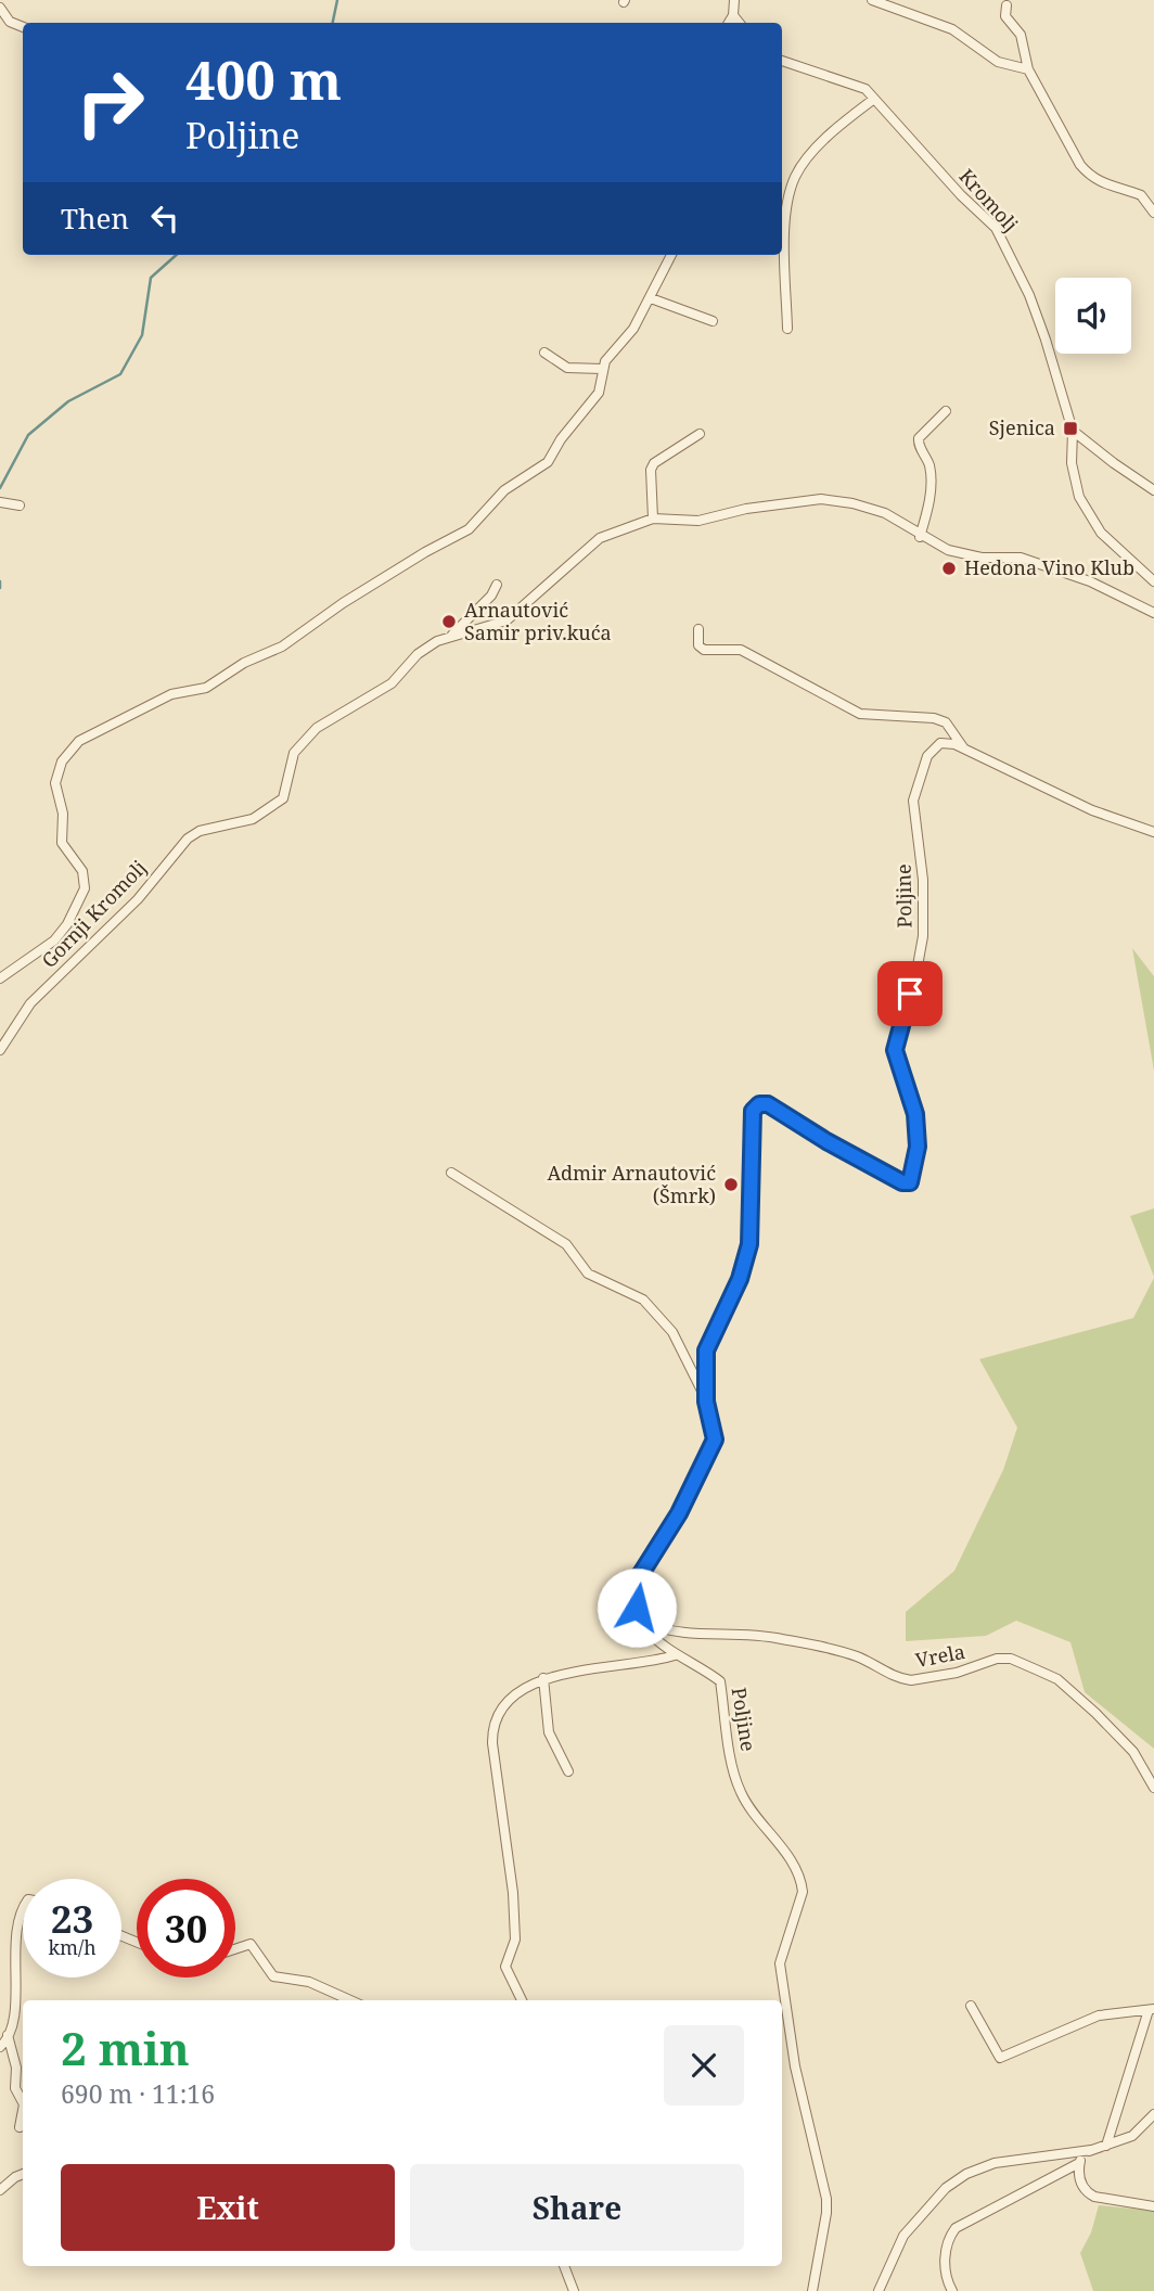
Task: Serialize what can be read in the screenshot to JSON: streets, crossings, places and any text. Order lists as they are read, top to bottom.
{
  "streets": {
    "street": [
      "Kromolj",
      "Poljine",
      "Gornji Kromolj",
      "Vrela"
    ]
  },
  "crossings": [
    ["Poljine", "Vrela"]
  ],
  "places": {
    "transit": ["Sjenica"],
    "other": ["Hedona Vino Klub", "Arnautović Samir priv.kuća", "Admir Arnautović (Šmrk)"]
  },
  "page": {
    "turn": ["400 m", "Poljine"],
    "then": "Then",
    "speed": "23 km/h",
    "limit": "30",
    "heading": ["2 min", "690 m · 11:16"],
    "buttons": ["Exit", "Share"]
  }
}
